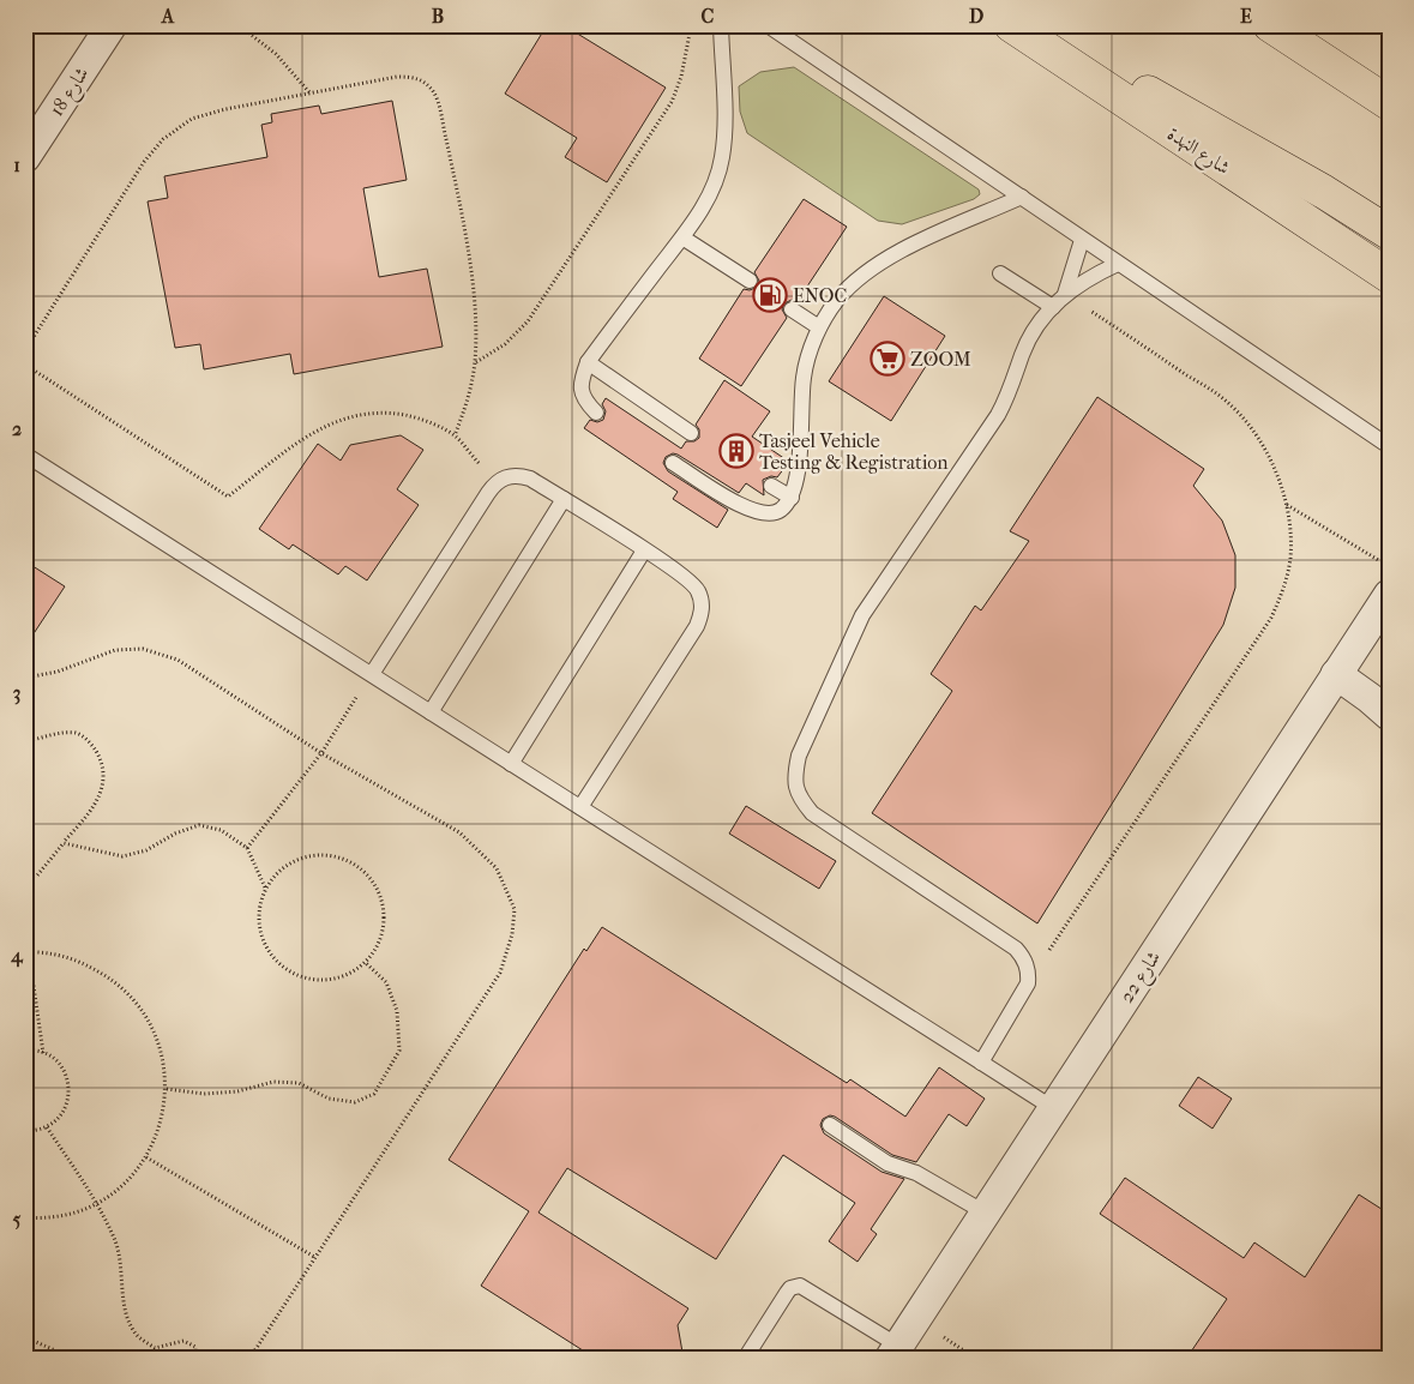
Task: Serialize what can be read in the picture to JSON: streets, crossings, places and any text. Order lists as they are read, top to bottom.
{
  "streets": {
    "main road": ["شارع النهدة"],
    "street": ["شارع 18", "شارع 22"]
  },
  "places": {
    "fuel station": ["ENOC"],
    "supermarket": ["ZOOM"],
    "building": ["Tasjeel Vehicle Testing & Registration"]
  },
  "grid": {
    "columns": [
      "A",
      "B",
      "C",
      "D",
      "E"
    ],
    "rows": [
      "1",
      "2",
      "3",
      "4",
      "5"
    ]
  }
}
